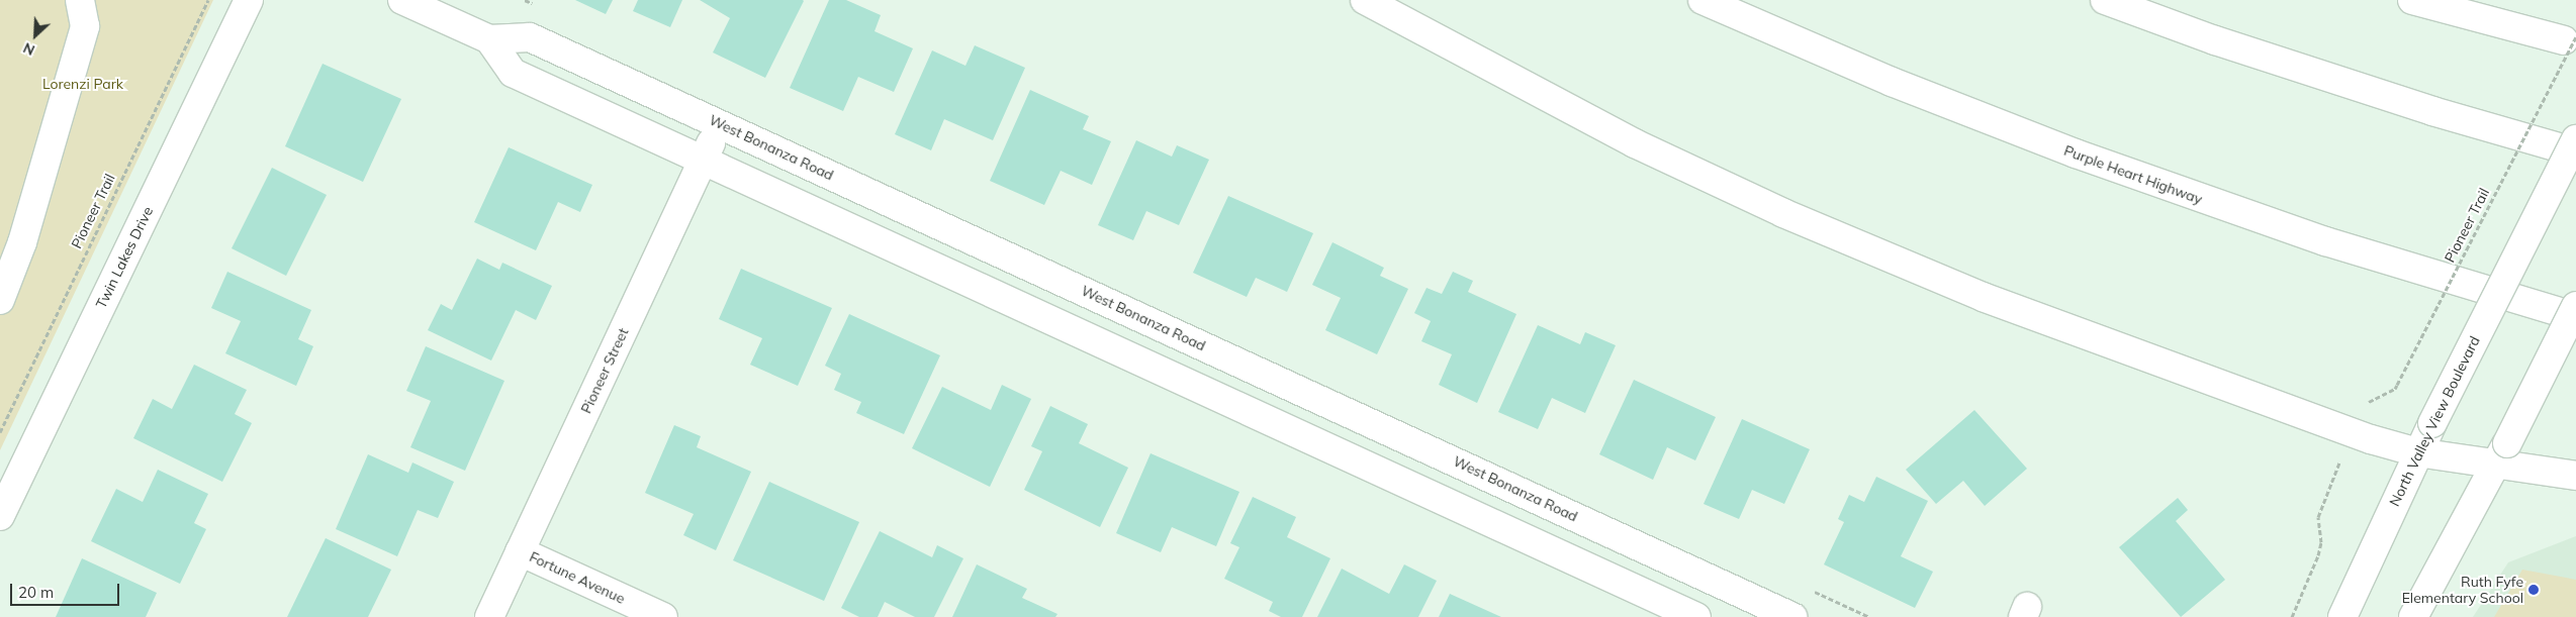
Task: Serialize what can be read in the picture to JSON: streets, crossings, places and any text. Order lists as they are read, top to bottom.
{
  "streets": {
    "main road": [
      "West Bonanza Road",
      "Purple Heart Highway",
      "Twin Lakes Drive",
      "Pioneer Street",
      "North Valley View Boulevard",
      "Fortune Avenue"
    ],
    "path": ["Pioneer Trail"]
  },
  "crossings": [
    ["West Bonanza Road", "Pioneer Street"],
    ["Pioneer Street", "Fortune Avenue"]
  ],
  "parks": ["Lorenzi Park"],
  "places": ["Ruth Fyfe Elementary School"],
  "scale_bar": "20 m",
  "north": "bottom left"
}
